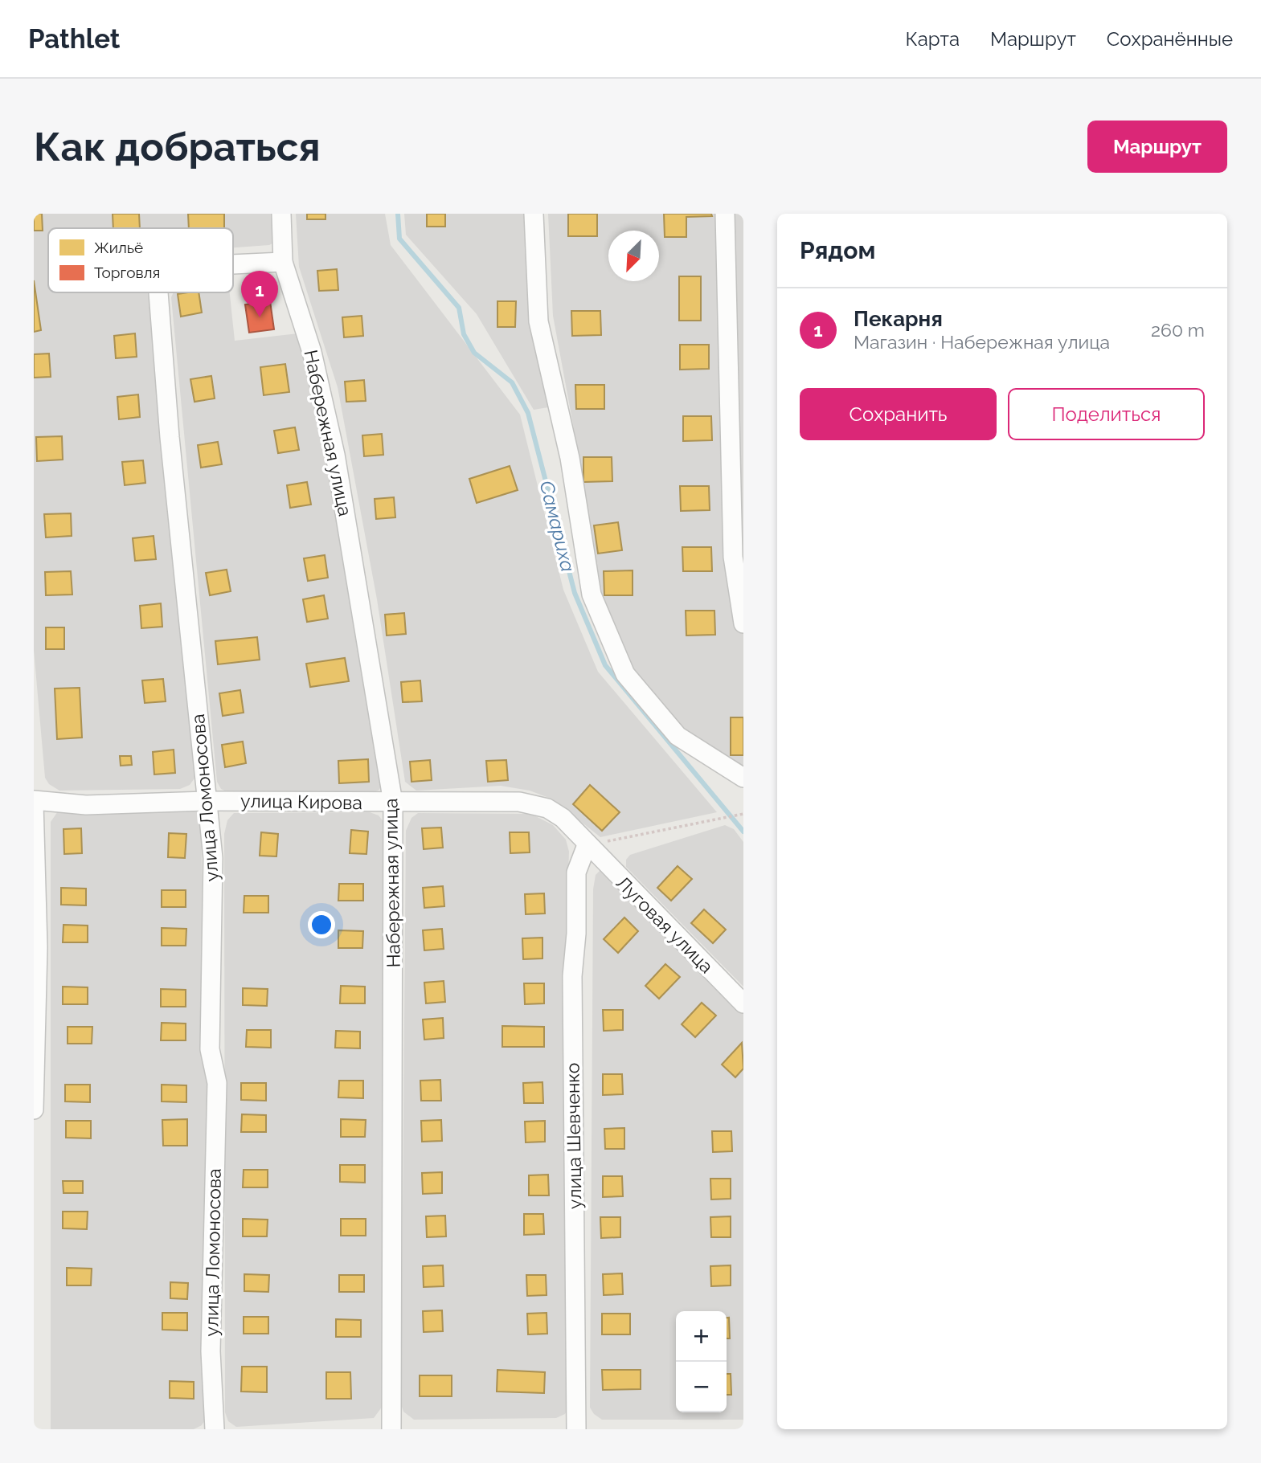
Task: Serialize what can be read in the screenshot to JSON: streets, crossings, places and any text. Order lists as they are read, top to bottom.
{
  "streets": {
    "street": [
      "Набережная улица",
      "улица Ломоносова",
      "улица Кирова",
      "Луговая улица",
      "улица Шевченко"
    ]
  },
  "crossings": [
    ["Набережная улица", "улица Ломоносова"],
    ["Набережная улица", "улица Кирова"],
    ["улица Ломоносова", "улица Кирова"],
    ["улица Кирова", "Луговая улица"],
    ["улица Кирова", "улица Шевченко"],
    ["Луговая улица", "улица Шевченко"]
  ],
  "water": ["Самариха"],
  "legend": ["Жильё", "Торговля"],
  "north": "bottom left",
  "page": {
    "header": "Pathlet",
    "nav": ["Карта", "Маршрут", "Сохранённые"],
    "buttons": [
      "Маршрут",
      ["Сохранить", "Поделиться"]
    ],
    "title": "Как добраться",
    "heading": "Рядом",
    "pins": "1",
    "list": [
      {
        "mark": "1",
        "name": "Пекарня",
        "note": "Магазин · Набережная улица",
        "value": "260 m"
      }
    ],
    "map_buttons": ["+", "−"]
  }
}
